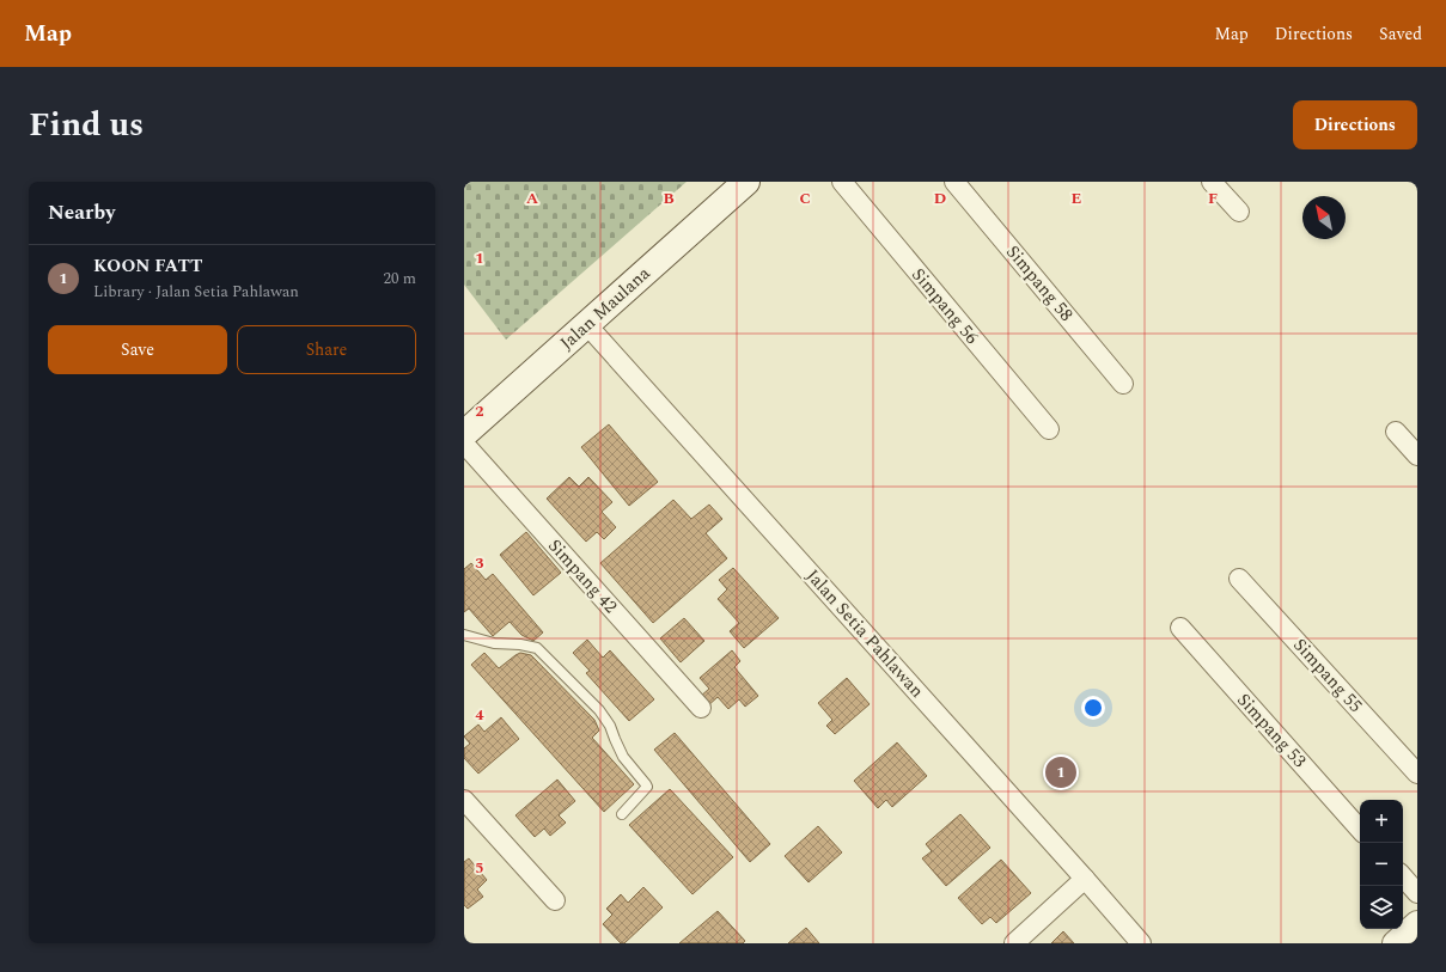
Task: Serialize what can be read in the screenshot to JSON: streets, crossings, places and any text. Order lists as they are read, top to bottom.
{
  "streets": {
    "main road": ["Jalan Maulana"],
    "street": [
      "Simpang 58",
      "Simpang 56",
      "Simpang 42",
      "Jalan Setia Pahlawan",
      "Simpang 55",
      "Simpang 53"
    ]
  },
  "crossings": [
    ["Jalan Maulana", "Jalan Setia Pahlawan"]
  ],
  "north": "top left",
  "page": {
    "header": "Map",
    "nav": ["Map", "Directions", "Saved"],
    "title": "Find us",
    "buttons": [
      "Directions",
      ["Save", "Share"]
    ],
    "heading": "Nearby",
    "list": [
      {
        "mark": "1",
        "name": "KOON FATT",
        "note": "Library · Jalan Setia Pahlawan",
        "value": "20 m"
      }
    ],
    "pins": "1",
    "map_buttons": ["+", "−"]
  },
  "grid": {
    "columns": [
      "A",
      "B",
      "C",
      "D",
      "E",
      "F"
    ],
    "rows": [
      "1",
      "2",
      "3",
      "4",
      "5"
    ]
  }
}
